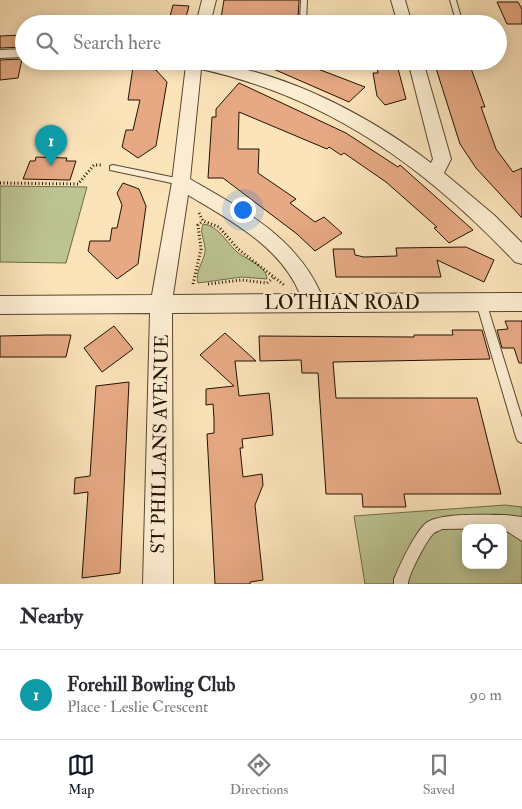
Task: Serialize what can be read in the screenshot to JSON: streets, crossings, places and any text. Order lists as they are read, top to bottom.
{
  "streets": {
    "street": ["LOTHIAN ROAD", "ST PHILLANS AVENUE"]
  },
  "crossings": [
    ["LOTHIAN ROAD", "ST PHILLANS AVENUE"]
  ],
  "page": {
    "search": "Search here",
    "pins": "1",
    "heading": "Nearby",
    "list": [
      {
        "mark": "1",
        "name": "Forehill Bowling Club",
        "note": "Place · Leslie Crescent",
        "value": "90 m"
      }
    ],
    "nav": ["Map", "Directions", "Saved"]
  }
}
